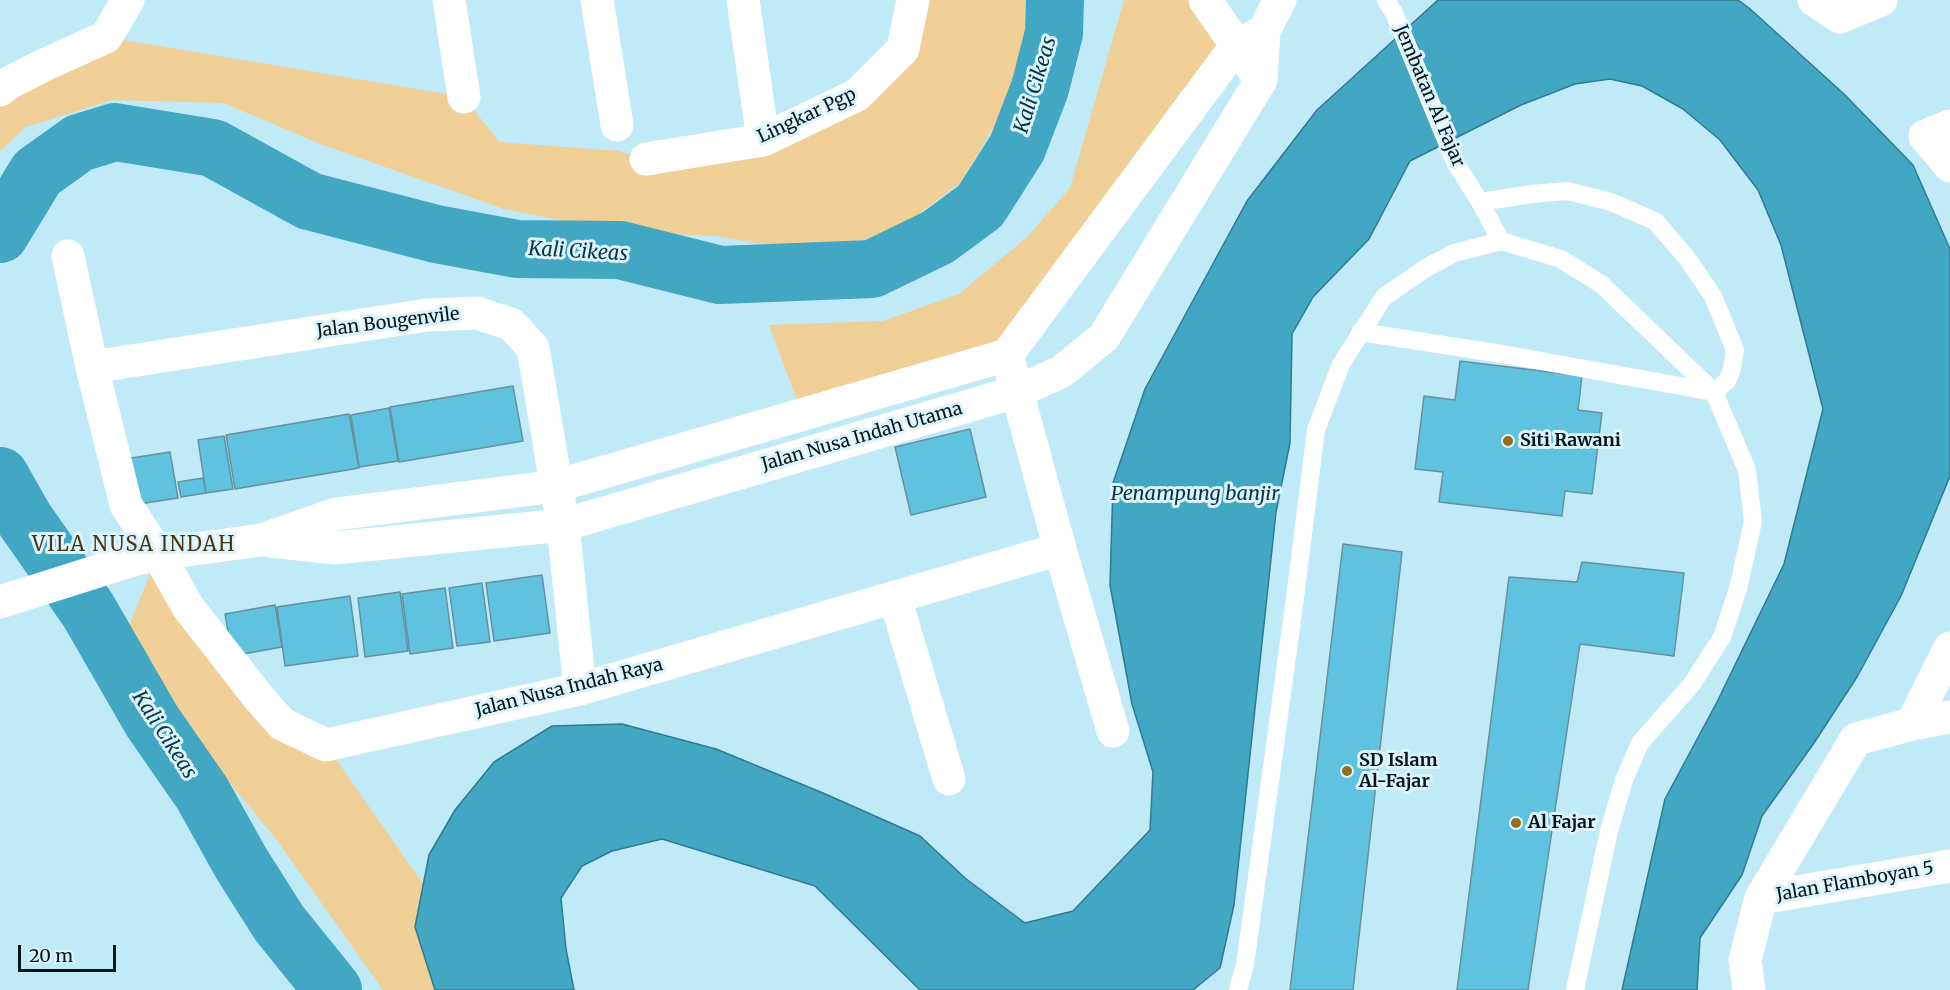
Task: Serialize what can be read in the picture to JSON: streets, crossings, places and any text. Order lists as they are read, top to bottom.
{
  "streets": {
    "street": [
      "Lingkar Pgp",
      "Jalan Bougenvile",
      "Jalan Nusa Indah Utama",
      "Jalan Nusa Indah Raya",
      "Jalan Flamboyan 5"
    ],
    "lane": ["Jembatan Al Fajar"]
  },
  "crossings": [
    ["Jalan Bougenvile", "Jalan Nusa Indah Utama"],
    ["Jalan Bougenvile", "Jalan Nusa Indah Raya"],
    ["Jalan Nusa Indah Utama", "Jalan Nusa Indah Raya"]
  ],
  "districts": ["VILA NUSA INDAH"],
  "water": ["Kali Cikeas", "Penampung banjir"],
  "places": ["Siti Rawani", "SD Islam Al-Fajar", "Al Fajar"],
  "scale_bar": "20 m"
}
